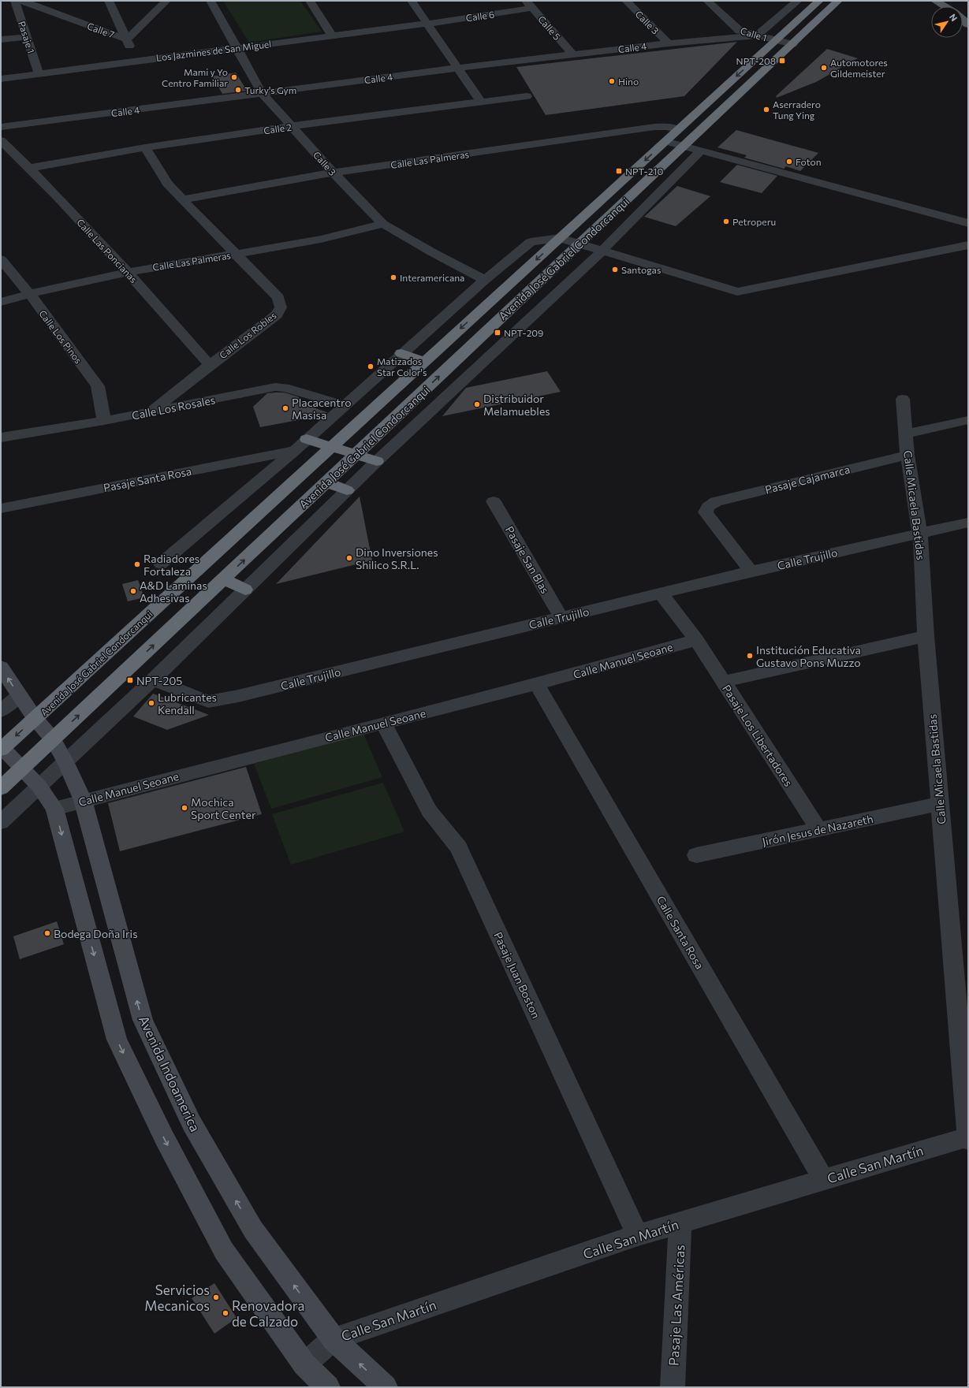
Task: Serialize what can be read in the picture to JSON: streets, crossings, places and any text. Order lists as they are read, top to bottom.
{
  "streets": {
    "highway": ["Avenida José Gabriel Condorcanqui"],
    "main road": ["Avenida Indoamerica"],
    "street": [
      "Calle 6",
      "Calle 3",
      "Calle 5",
      "Calle 7",
      "Calle 1",
      "Pasaje 1",
      "Calle 4",
      "Los Jazmines de San Miguel",
      "Calle 2",
      "Calle Las Palmeras",
      "Calle Las Poncianas",
      "Calle Los Robles",
      "Calle Los Pinos",
      "Calle Los Rosales",
      "Pasaje Santa Rosa",
      "Pasaje Cajamarca",
      "Calle Micaela Bastidas",
      "Calle Trujillo",
      "Pasaje San Blas",
      "Calle Manuel Seoane",
      "Pasaje Los Libertadores",
      "Jirón Jesus de Nazareth",
      "Calle Santa Rosa",
      "Pasaje Juan Boston",
      "Calle San Martín",
      "Pasaje Las Américas"
    ]
  },
  "crossings": [
    ["Calle 6", "Calle 5"],
    ["Calle 6", "Los Jazmines de San Miguel"],
    ["Calle 3", "Calle 4"],
    ["Calle 3", "Los Jazmines de San Miguel"],
    ["Calle 3", "Calle 2"],
    ["Calle 3", "Calle Las Palmeras"],
    ["Calle 5", "Calle 4"],
    ["Calle 1", "Calle 4"],
    ["Calle 1", "Avenida José Gabriel Condorcanqui"],
    ["Pasaje 1", "Los Jazmines de San Miguel"],
    ["Calle 2", "Calle Las Poncianas"],
    ["Calle 2", "Calle Los Robles"],
    ["Calle Las Palmeras", "Calle Las Poncianas"],
    ["Calle Las Palmeras", "Avenida José Gabriel Condorcanqui"],
    ["Calle Las Palmeras", "Calle Los Robles"],
    ["Calle Las Palmeras", "Calle Los Pinos"],
    ["Calle Las Poncianas", "Calle Los Robles"],
    ["Avenida José Gabriel Condorcanqui", "Avenida Indoamerica"],
    ["Calle Los Robles", "Calle Los Rosales"],
    ["Calle Los Pinos", "Calle Los Rosales"],
    ["Pasaje Cajamarca", "Calle Micaela Bastidas"],
    ["Pasaje Cajamarca", "Calle Trujillo"],
    ["Calle Micaela Bastidas", "Calle Trujillo"],
    ["Calle Micaela Bastidas", "Jirón Jesus de Nazareth"],
    ["Calle Micaela Bastidas", "Calle San Martín"],
    ["Calle Trujillo", "Pasaje San Blas"],
    ["Calle Trujillo", "Pasaje Los Libertadores"],
    ["Calle Manuel Seoane", "Pasaje Los Libertadores"],
    ["Calle Manuel Seoane", "Calle Santa Rosa"],
    ["Calle Manuel Seoane", "Pasaje Juan Boston"],
    ["Calle Manuel Seoane", "Avenida Indoamerica"],
    ["Pasaje Los Libertadores", "Jirón Jesus de Nazareth"],
    ["Calle Santa Rosa", "Calle San Martín"],
    ["Pasaje Juan Boston", "Calle San Martín"],
    ["Avenida Indoamerica", "Calle San Martín"],
    ["Calle San Martín", "Pasaje Las Américas"]
  ],
  "places": {
    "transit": [
      "NPT-208",
      "NPT-210",
      "NPT-209",
      "NPT-205"
    ],
    "other": [
      "Automotores Gildemeister",
      "Mami y Yo Centro Familiar",
      "Hino",
      "Turky's Gym",
      "Aserradero Tung Ying",
      "Foton",
      "Petroperu",
      "Santogas",
      "Interamericana",
      "Matizados Star Color's",
      "Distribuidor Melamuebles",
      "Placacentro Masisa",
      "Dino Inversiones Shilico S.R.L.",
      "Radiadores Fortaleza",
      "A&D Laminas Adhesivas",
      "Institución Educativa Gustavo Pons Muzzo",
      "Lubricantes Kendall",
      "Mochica Sport Center",
      "Bodega Doña Iris",
      "Servicios Mecanicos",
      "Renovadora de Calzado"
    ]
  },
  "north": "top right"
}
